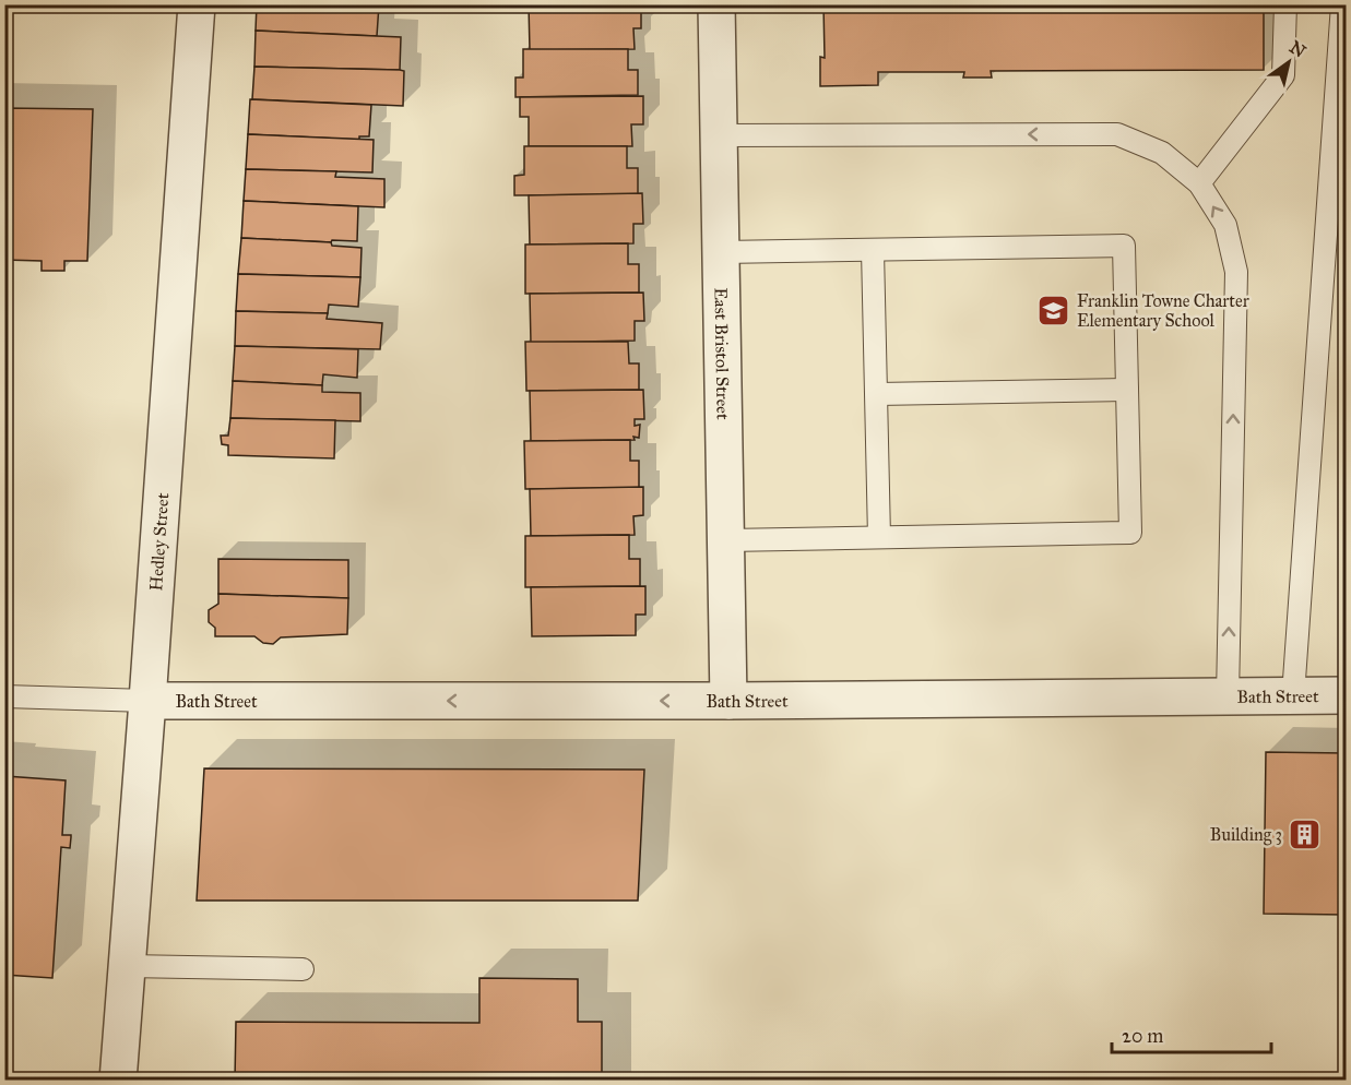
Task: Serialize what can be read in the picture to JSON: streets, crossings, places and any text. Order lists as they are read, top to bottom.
{
  "streets": {
    "street": ["East Bristol Street", "Hedley Street", "Bath Street"]
  },
  "crossings": [
    ["East Bristol Street", "Bath Street"],
    ["Hedley Street", "Bath Street"]
  ],
  "one_way": ["Bath Street"],
  "places": {
    "school or university": ["Franklin Towne Charter Elementary School"],
    "building": ["Building 3"]
  },
  "scale_bar": "20 m",
  "north": "top right"
}
